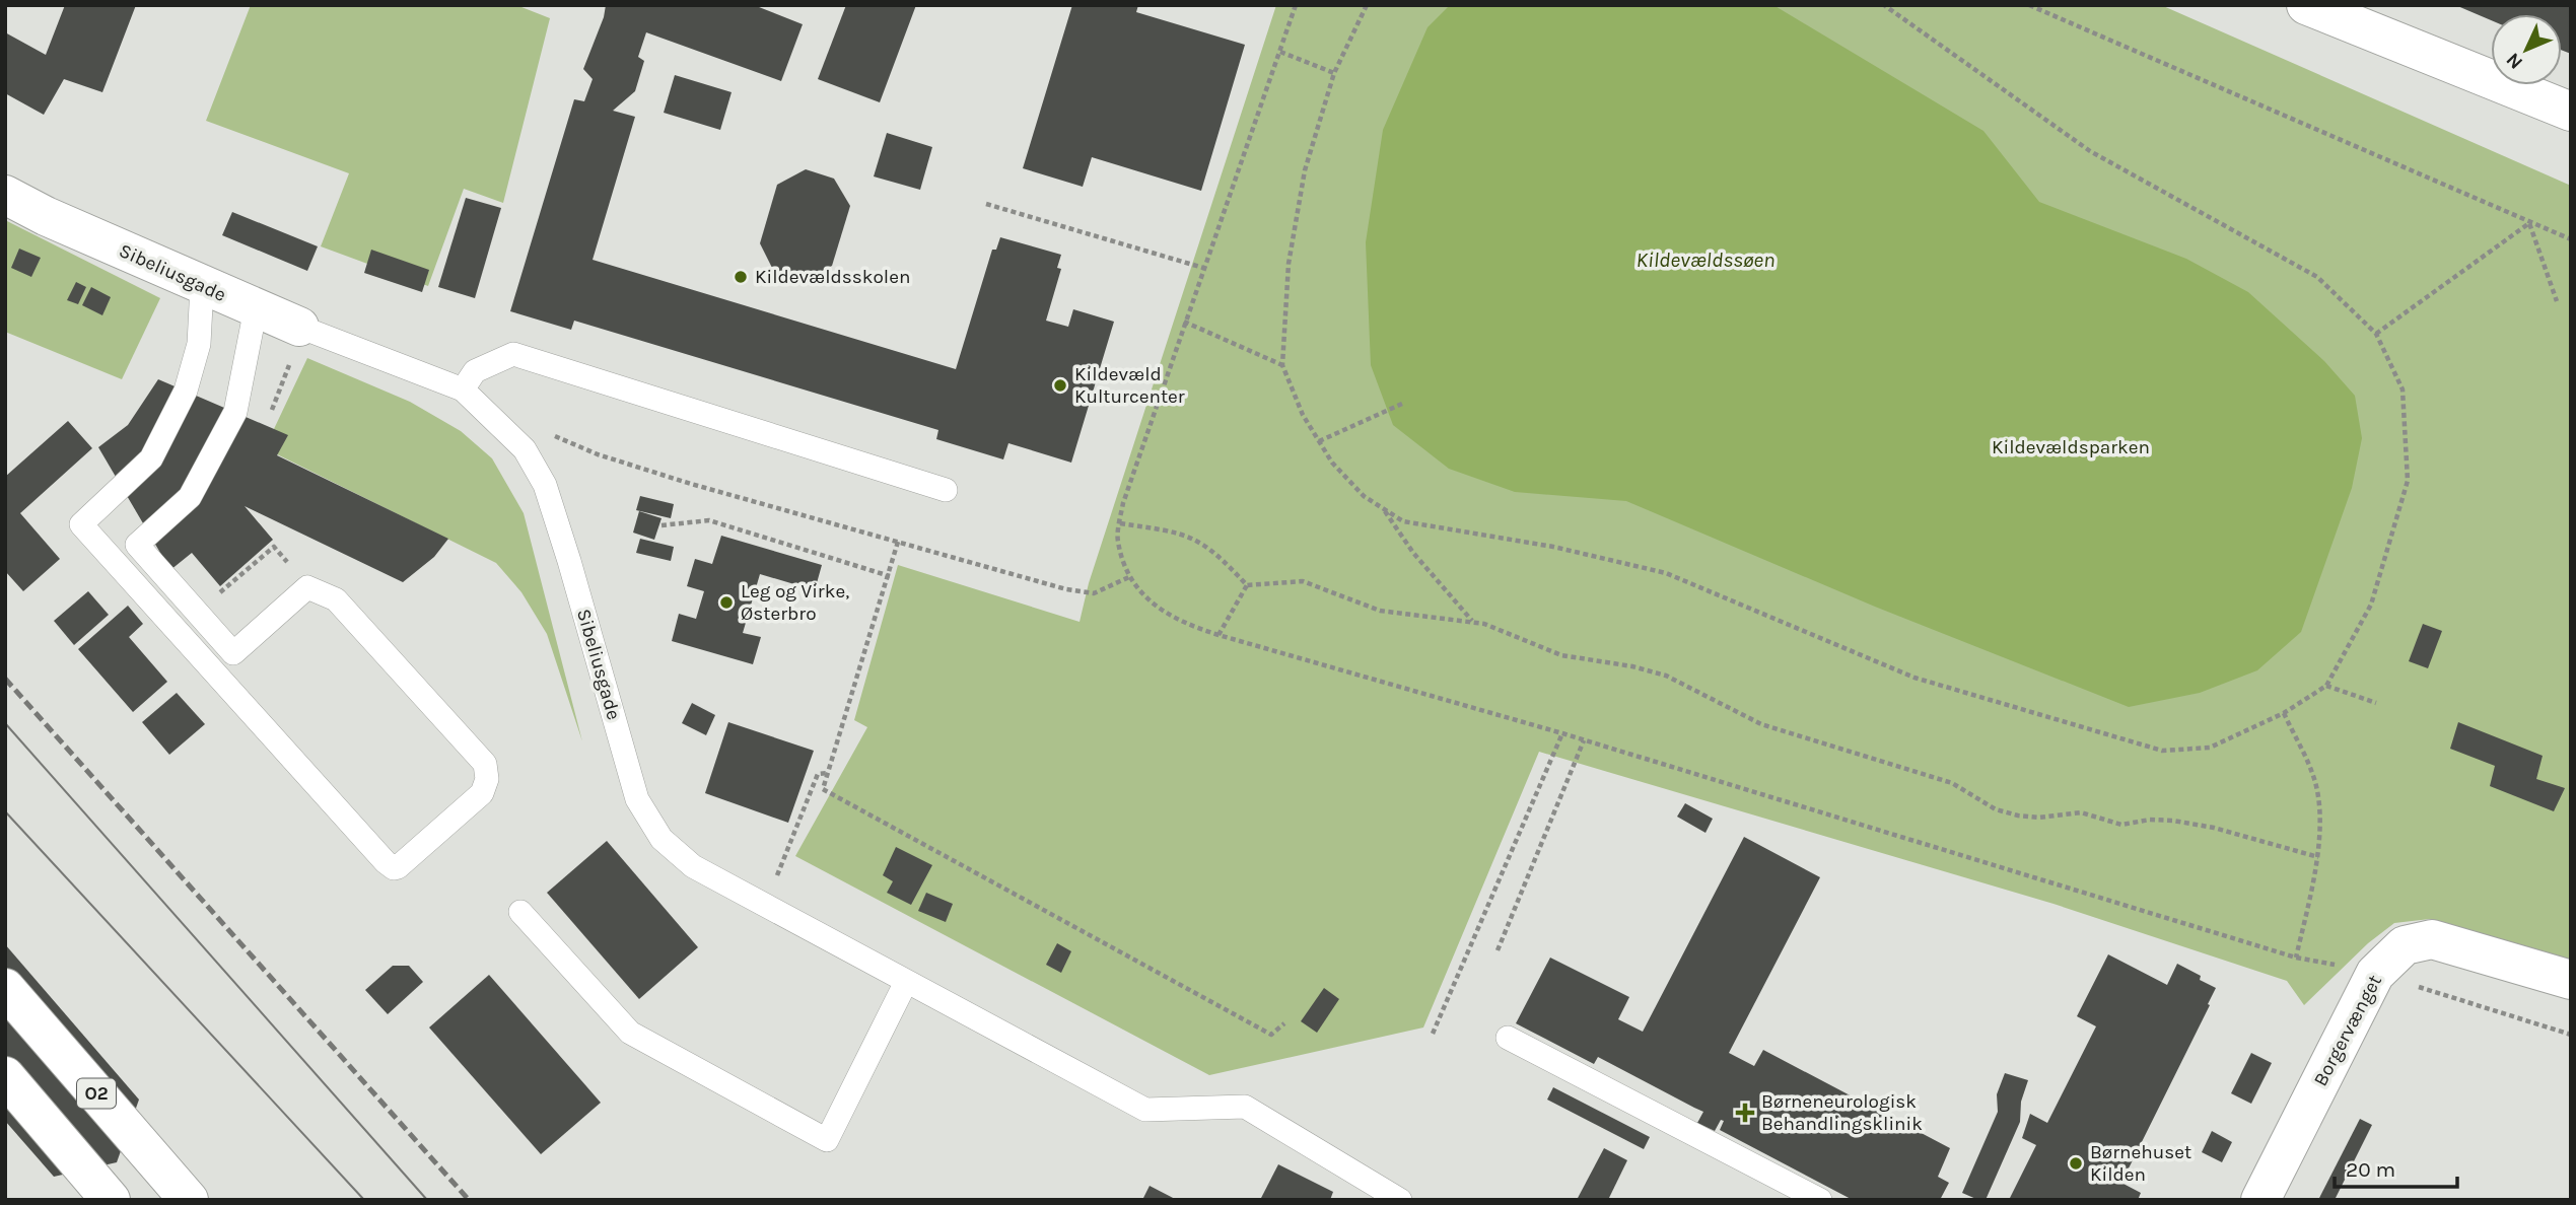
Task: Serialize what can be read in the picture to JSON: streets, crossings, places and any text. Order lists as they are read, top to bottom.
{
  "streets": {
    "main road": ["Sibeliusgade", "Borgervænget", "O2"]
  },
  "water": ["Kildevældssøen"],
  "parks": ["Kildevældsparken"],
  "places": {
    "other": [
      "Kildevældsskolen",
      "Kildevæld Kulturcenter",
      "Leg og Virke, Østerbro",
      "Børnehuset Kilden"
    ],
    "health": ["Børneneurologisk Behandlingsklinik"]
  },
  "scale_bar": "20 m",
  "north": "bottom left"
}
